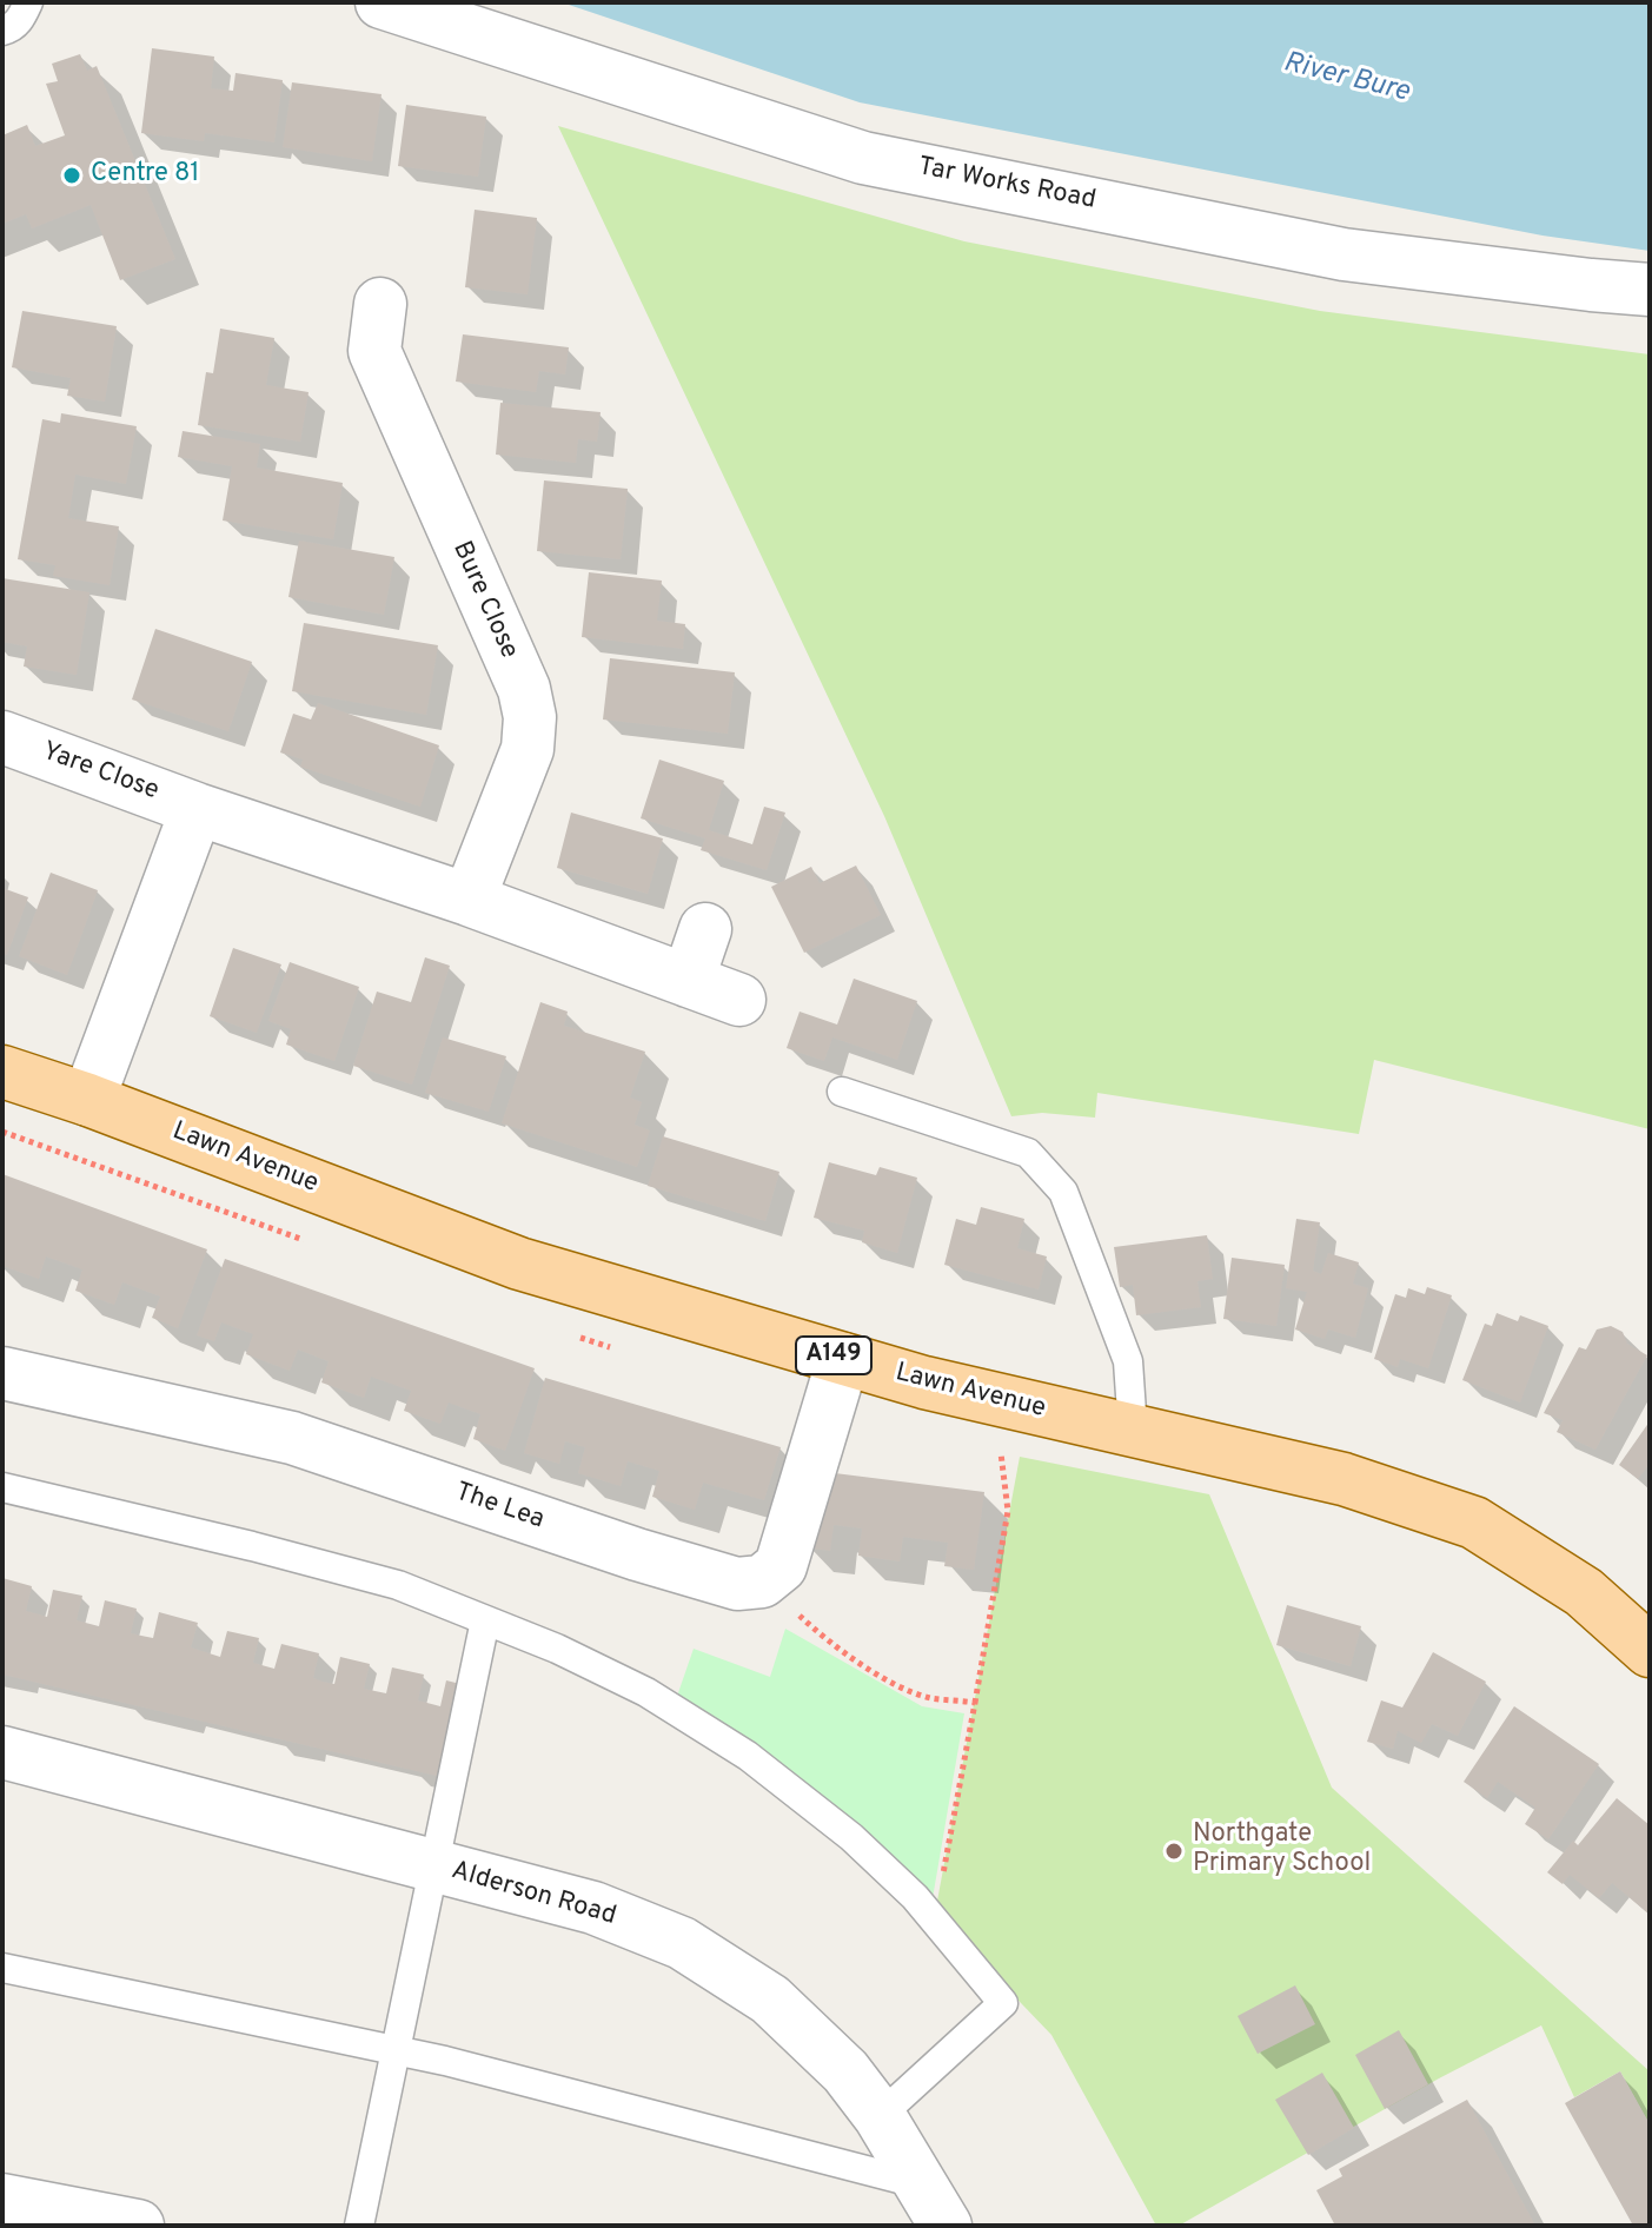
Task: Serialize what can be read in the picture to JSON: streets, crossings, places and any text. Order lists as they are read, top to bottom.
{
  "streets": {
    "main road": ["Lawn Avenue", "A149"],
    "street": [
      "Tar Works Road",
      "Bure Close",
      "Yare Close",
      "The Lea",
      "Alderson Road"
    ]
  },
  "water": ["River Bure"],
  "places": ["Centre 81", "Northgate Primary School"]
}
